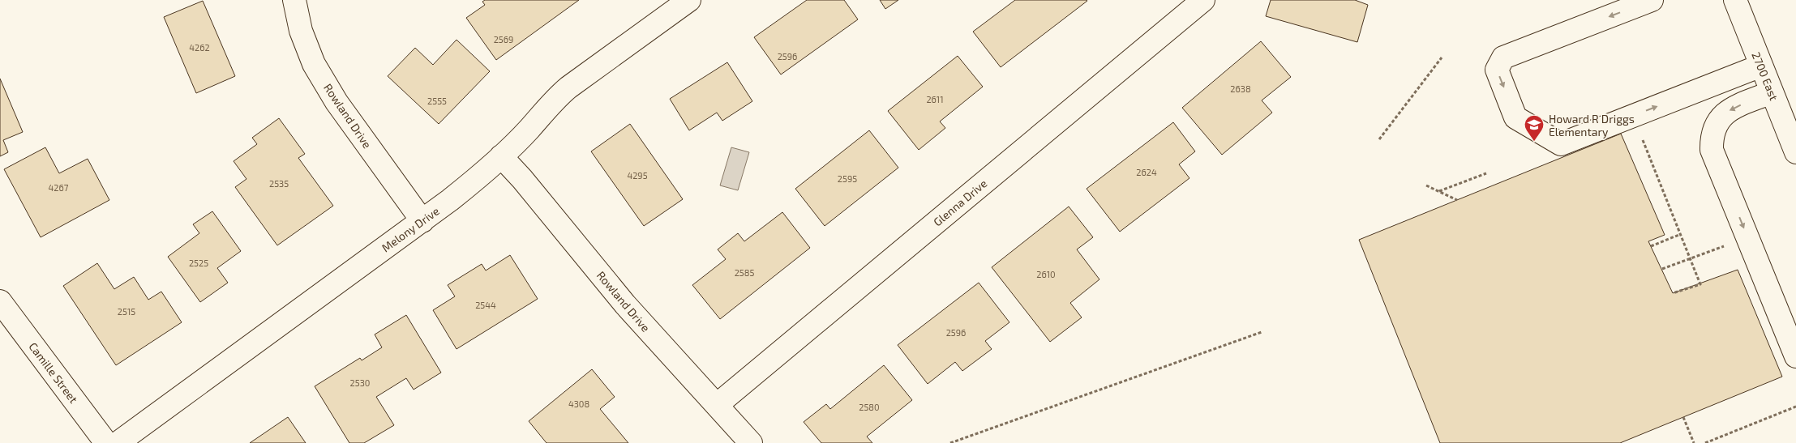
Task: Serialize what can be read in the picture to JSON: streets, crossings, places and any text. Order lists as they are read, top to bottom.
{
  "streets": {
    "street": [
      "2700 East",
      "Rowland Drive",
      "Glenna Drive",
      "Melony Drive",
      "Camille Street"
    ]
  },
  "crossings": [
    ["Rowland Drive", "Glenna Drive"],
    ["Rowland Drive", "Melony Drive"]
  ],
  "places": {
    "school or university": ["Howard R Driggs Elementary"]
  },
  "house_numbers": [
    "2569",
    "4262",
    "2596",
    "2638",
    "2611",
    "2555",
    "2624",
    "4295",
    "2595",
    "2535",
    "4267",
    "2525",
    "2585",
    "2610",
    "2544",
    "2515",
    "2596",
    "2530",
    "4308",
    "2580"
  ]
}
